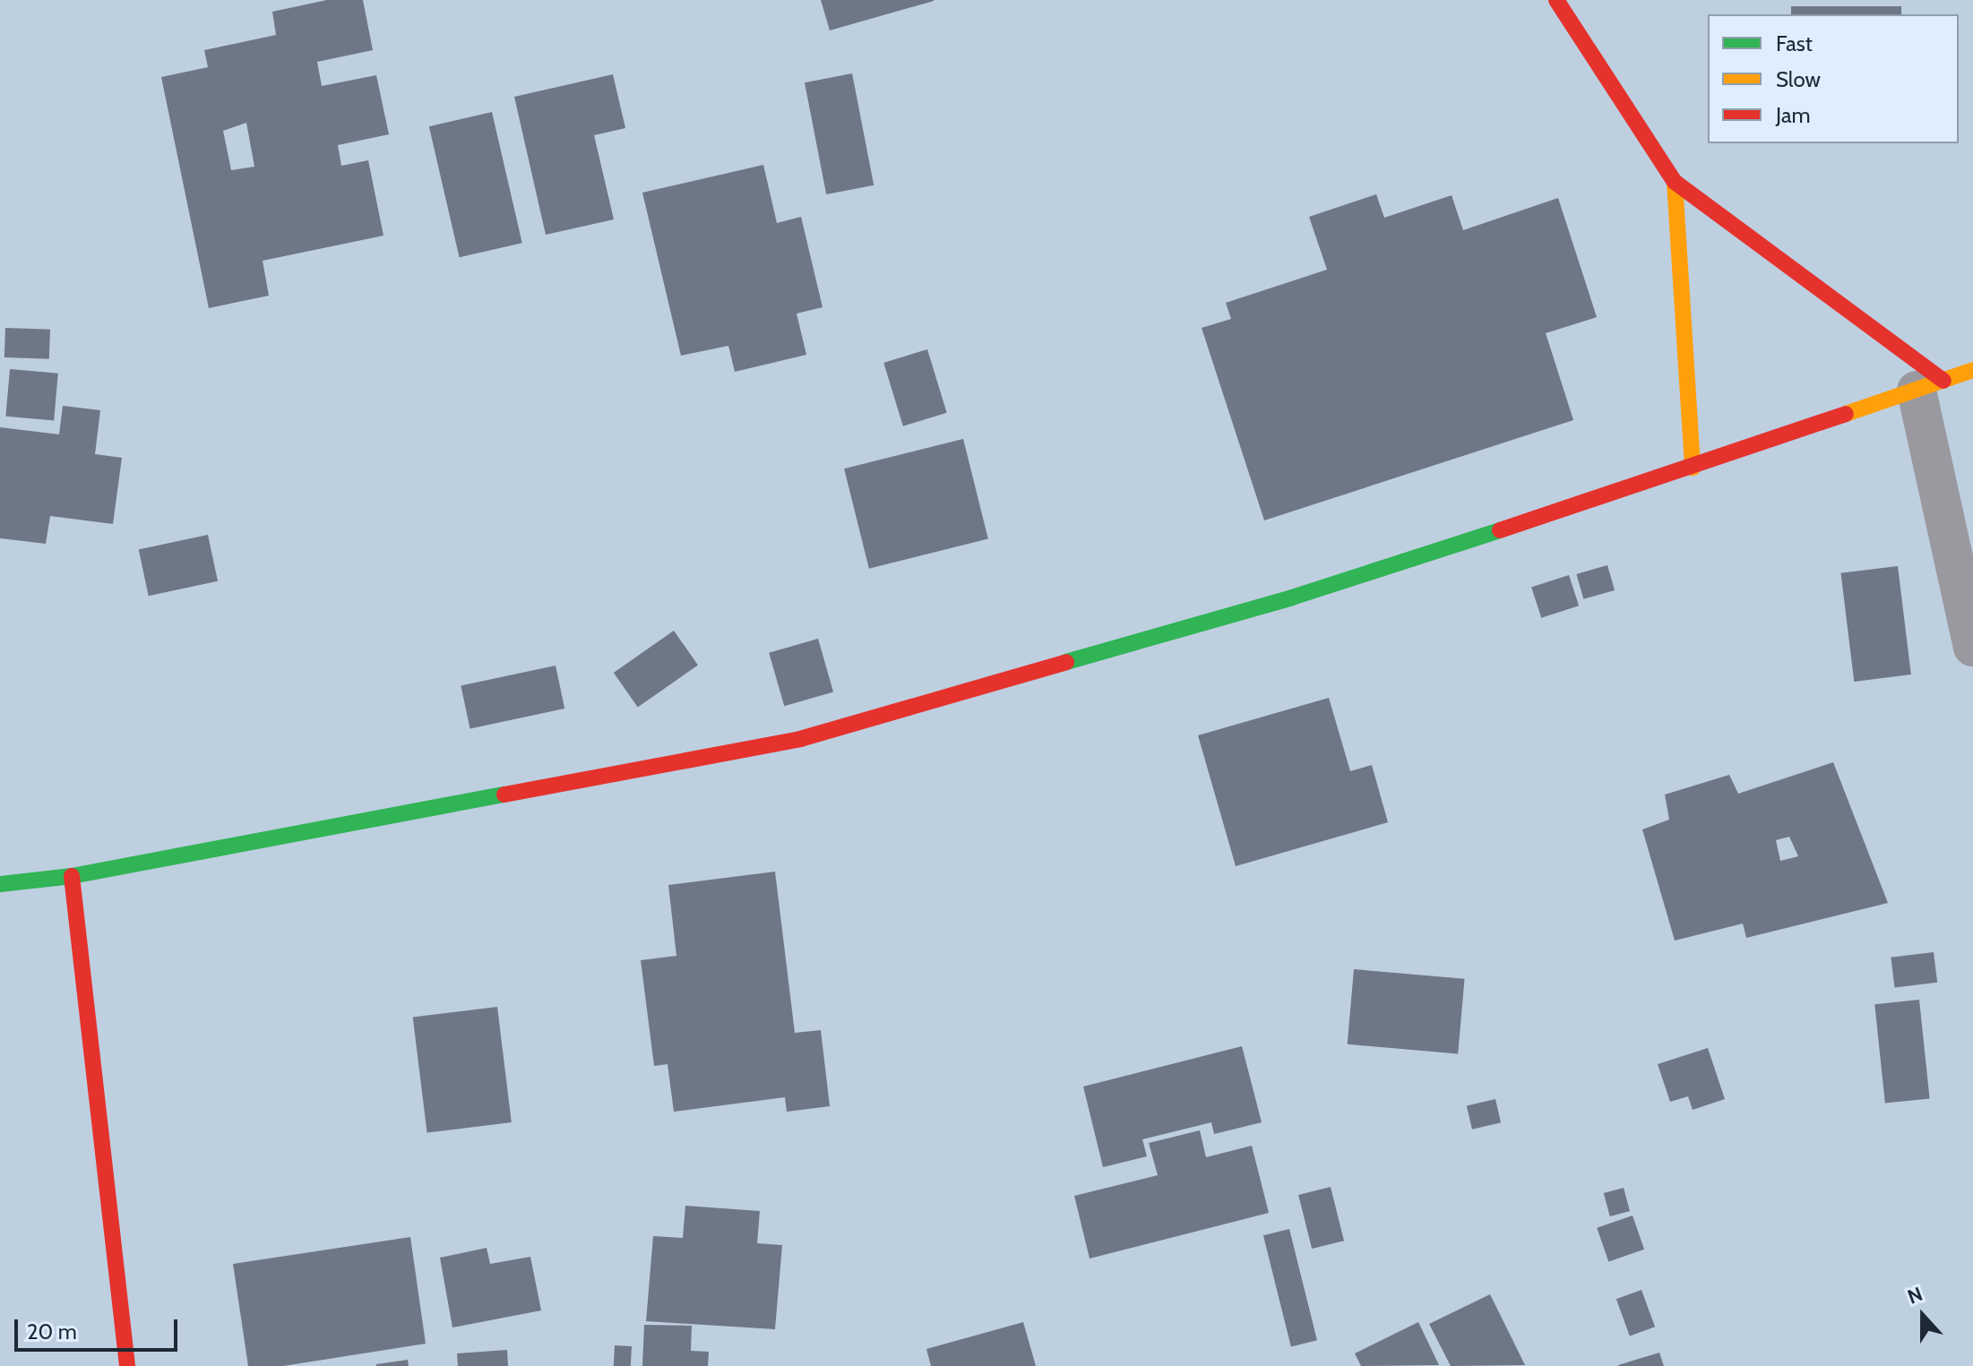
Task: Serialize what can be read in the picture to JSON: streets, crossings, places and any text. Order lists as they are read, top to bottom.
{
  "legend": ["Fast", "Slow", "Jam"],
  "scale_bar": "20 m",
  "north": "top"
}
